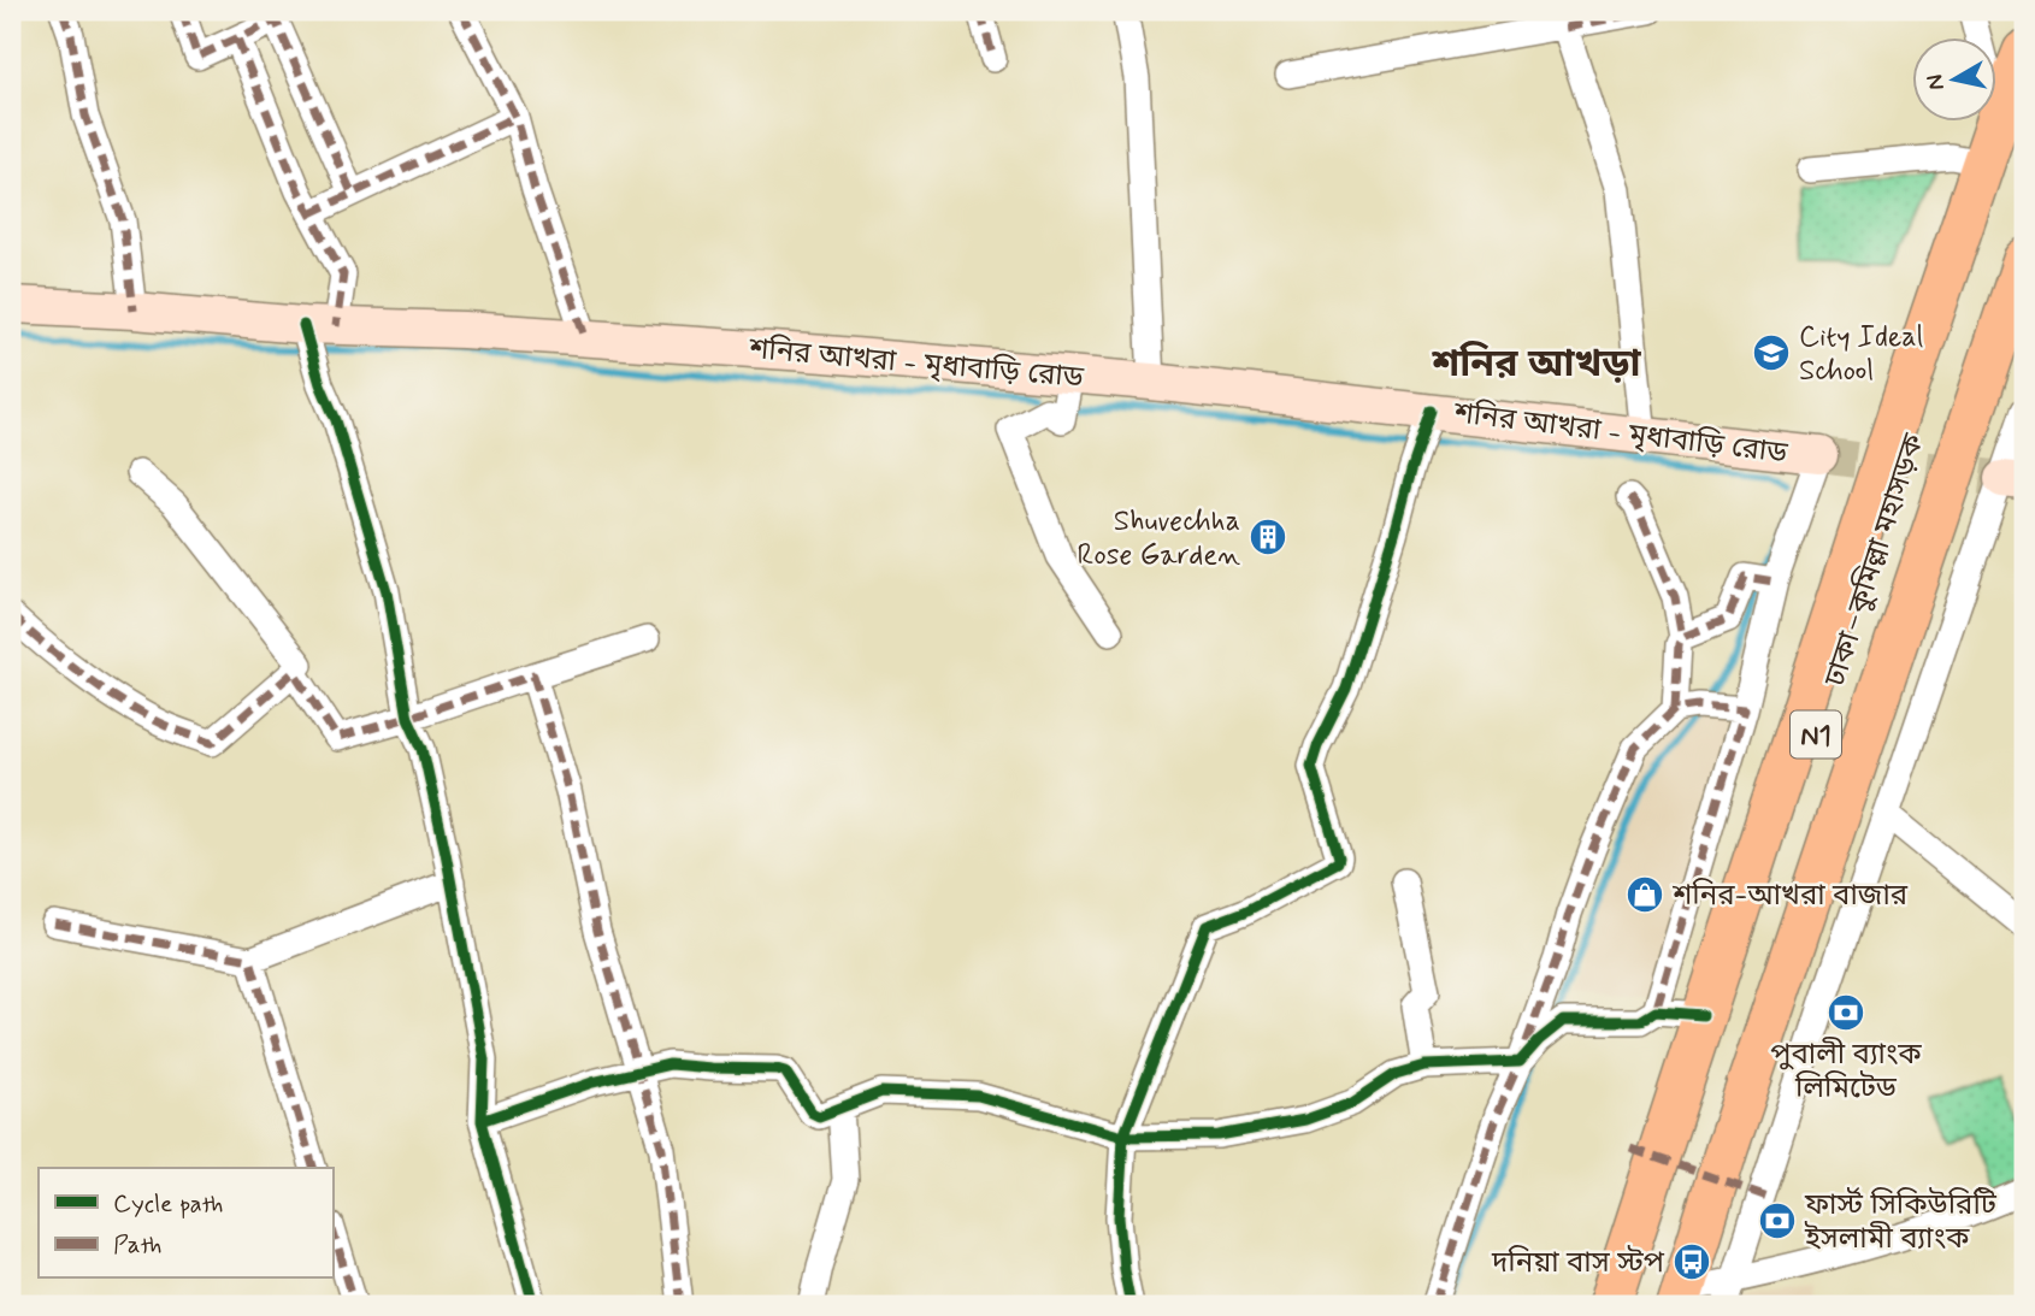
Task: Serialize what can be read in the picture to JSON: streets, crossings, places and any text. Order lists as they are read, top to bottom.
{
  "streets": {
    "highway": ["ঢাকা–কুমিল্লা মহাসড়ক", "N1"],
    "main road": ["শনির আখরা - মৃধাবাড়ি রোড"]
  },
  "districts": ["শনির আখড়া"],
  "places": {
    "school or university": ["City Ideal School"],
    "building": ["Shuvechha Rose Garden"],
    "shop": ["শনির-আখরা বাজার"],
    "bank": ["পুবালী ব্যাংক লিমিটেড", "ফার্স্ট সিকিউরিটি ইসলামী ব্যাংক"],
    "bus stop": ["দনিয়া বাস স্টপ"]
  },
  "legend": ["Cycle path", "Path"],
  "north": "left"
}
